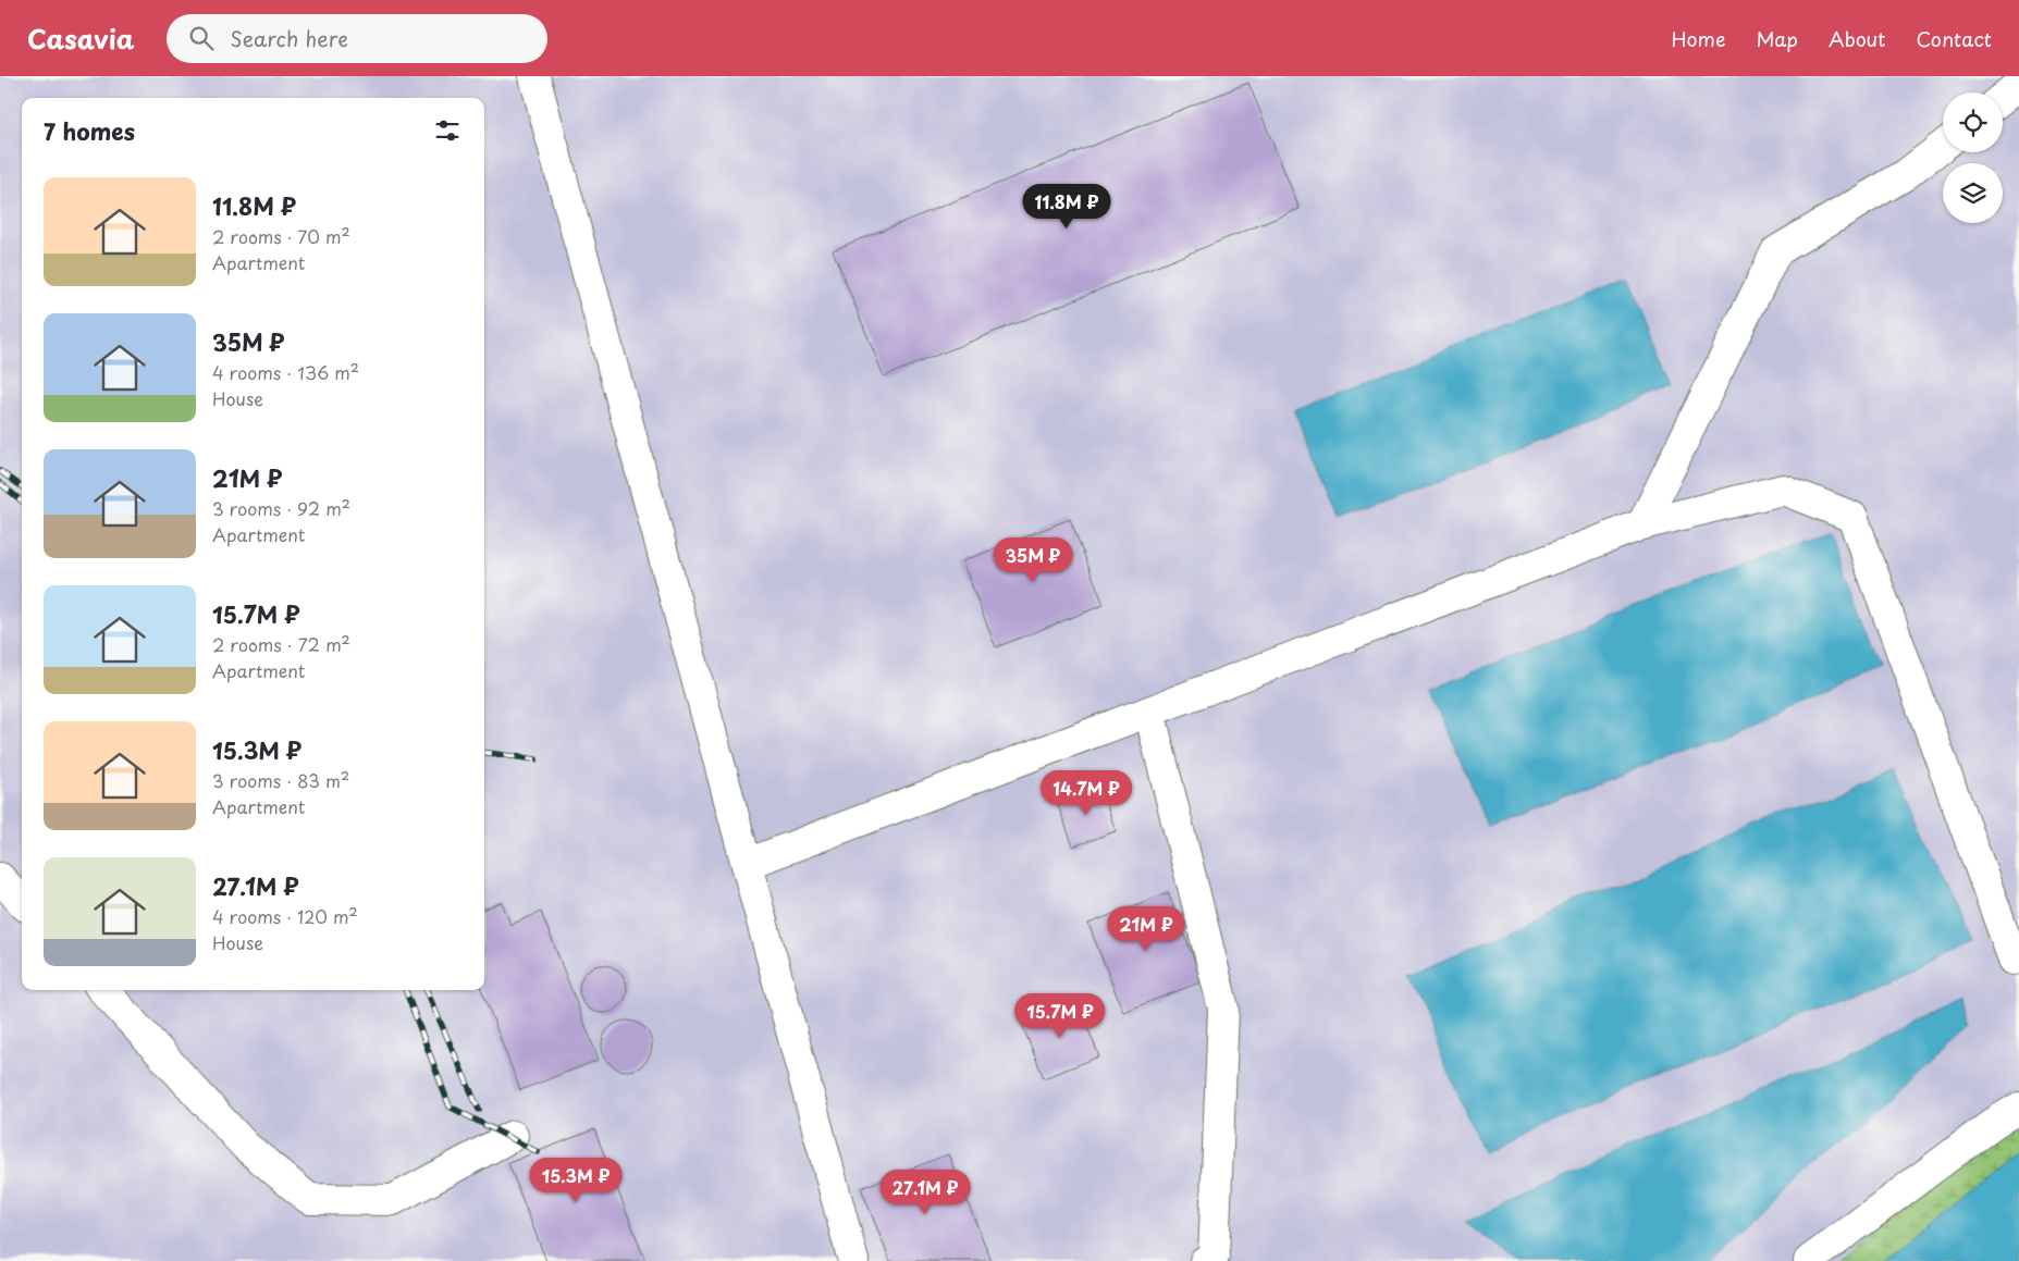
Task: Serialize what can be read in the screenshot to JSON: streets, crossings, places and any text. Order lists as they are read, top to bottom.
{
  "page": {
    "header": "Casavia",
    "search": "Search here",
    "nav": [
      "Home",
      "Map",
      "About",
      "Contact"
    ],
    "heading": "7 homes",
    "list": [
      {
        "name": "11.8M ₽",
        "note": "2 rooms · 70 m² · Apartment"
      },
      {
        "name": "35M ₽",
        "note": "4 rooms · 136 m² · House"
      },
      {
        "name": "21M ₽",
        "note": "3 rooms · 92 m² · Apartment"
      },
      {
        "name": "15.7M ₽",
        "note": "2 rooms · 72 m² · Apartment"
      },
      {
        "name": "15.3M ₽",
        "note": "3 rooms · 83 m² · Apartment"
      },
      {
        "name": "27.1M ₽",
        "note": "4 rooms · 120 m² · House"
      }
    ],
    "price": [
      "11.8M ₽",
      "35M ₽",
      "14.7M ₽",
      "21M ₽",
      "15.7M ₽",
      "15.3M ₽",
      "27.1M ₽"
    ]
  }
}
